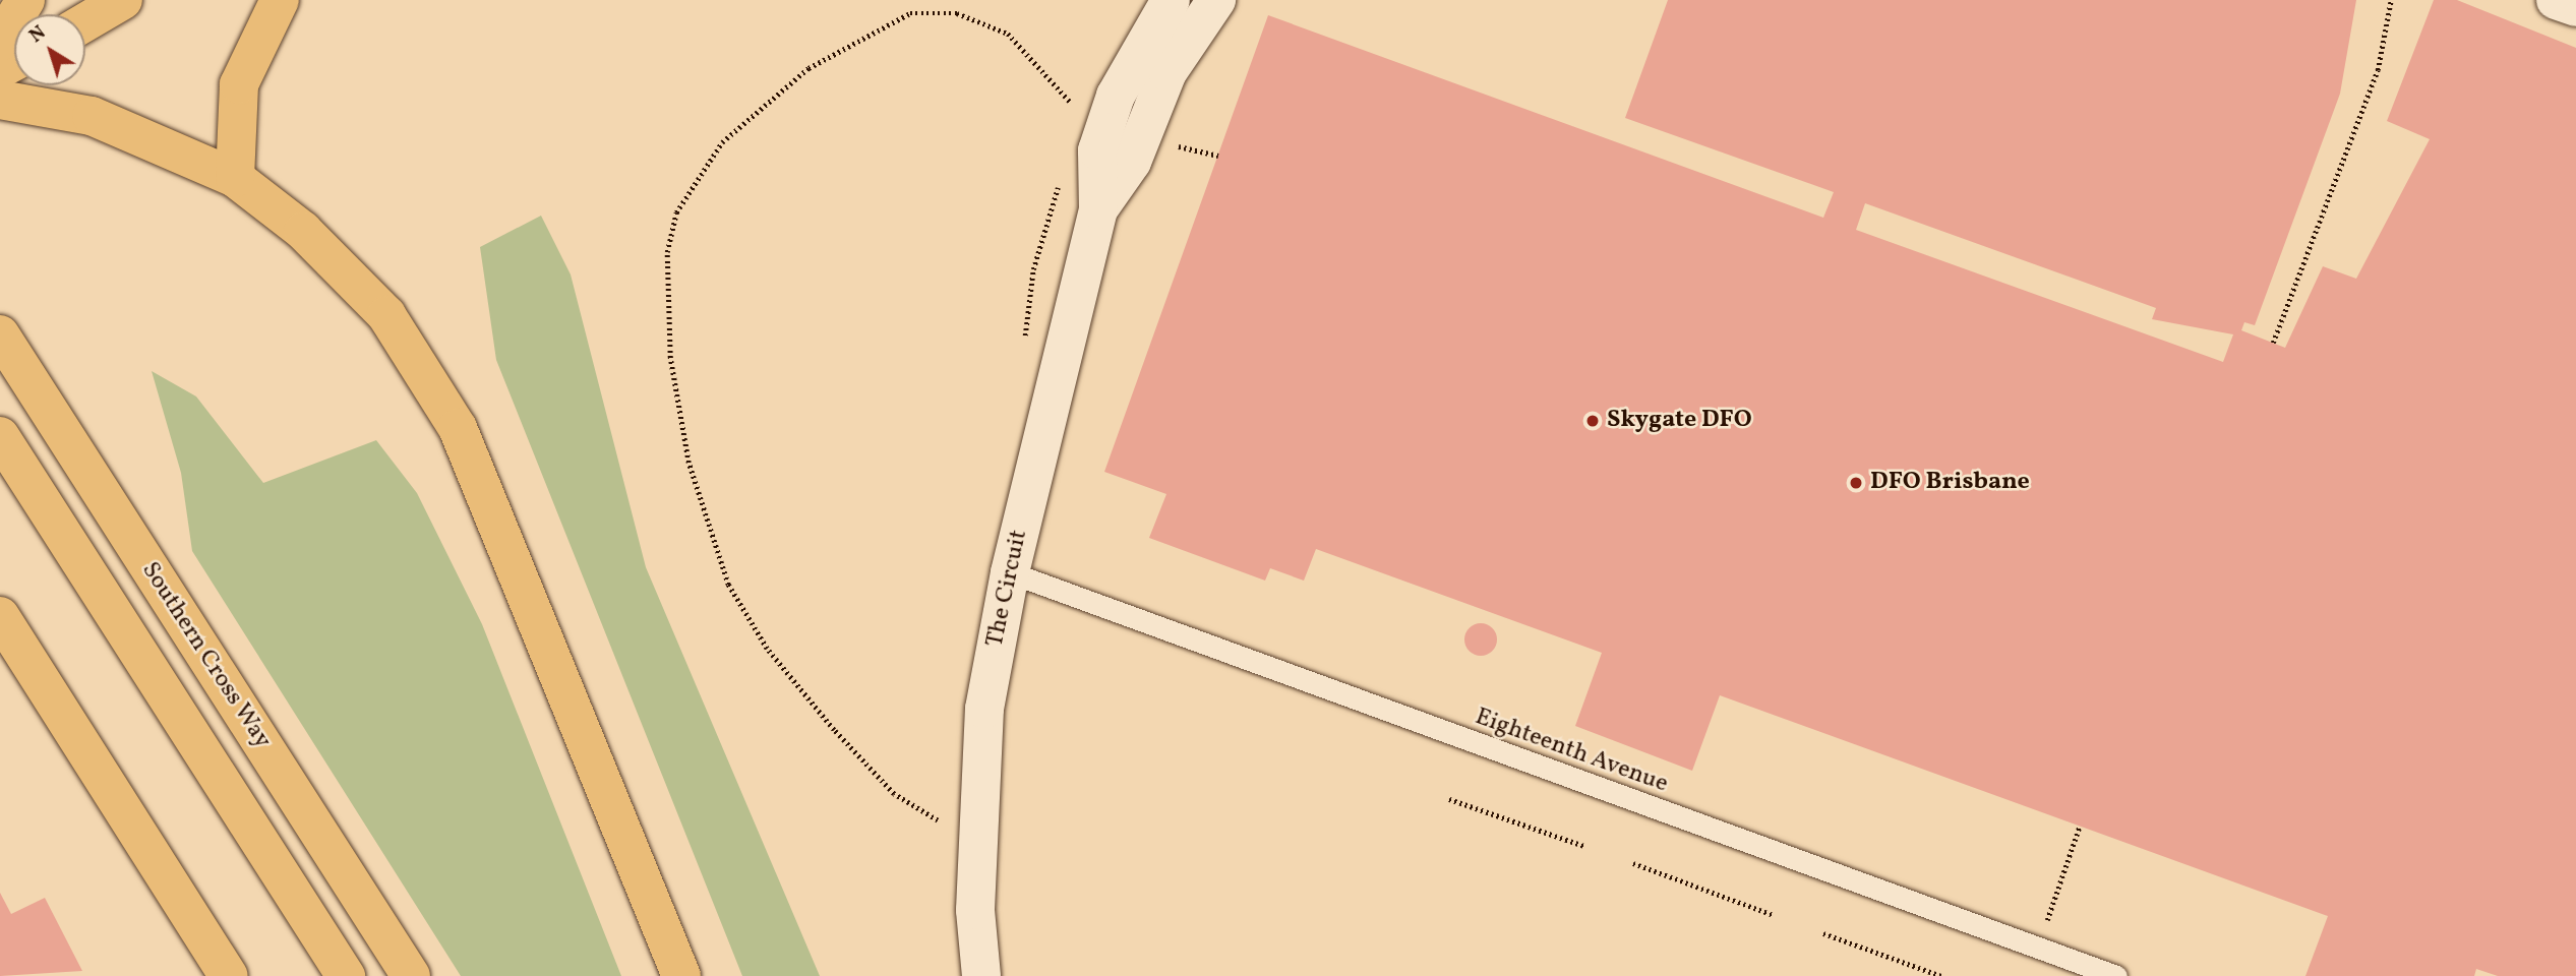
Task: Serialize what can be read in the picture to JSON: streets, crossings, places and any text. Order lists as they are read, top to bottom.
{
  "streets": {
    "main road": ["Southern Cross Way"],
    "street": ["The Circuit"],
    "lane": ["Eighteenth Avenue"]
  },
  "crossings": [
    ["The Circuit", "Eighteenth Avenue"]
  ],
  "places": ["Skygate DFO", "DFO Brisbane"],
  "north": "top left"
}
